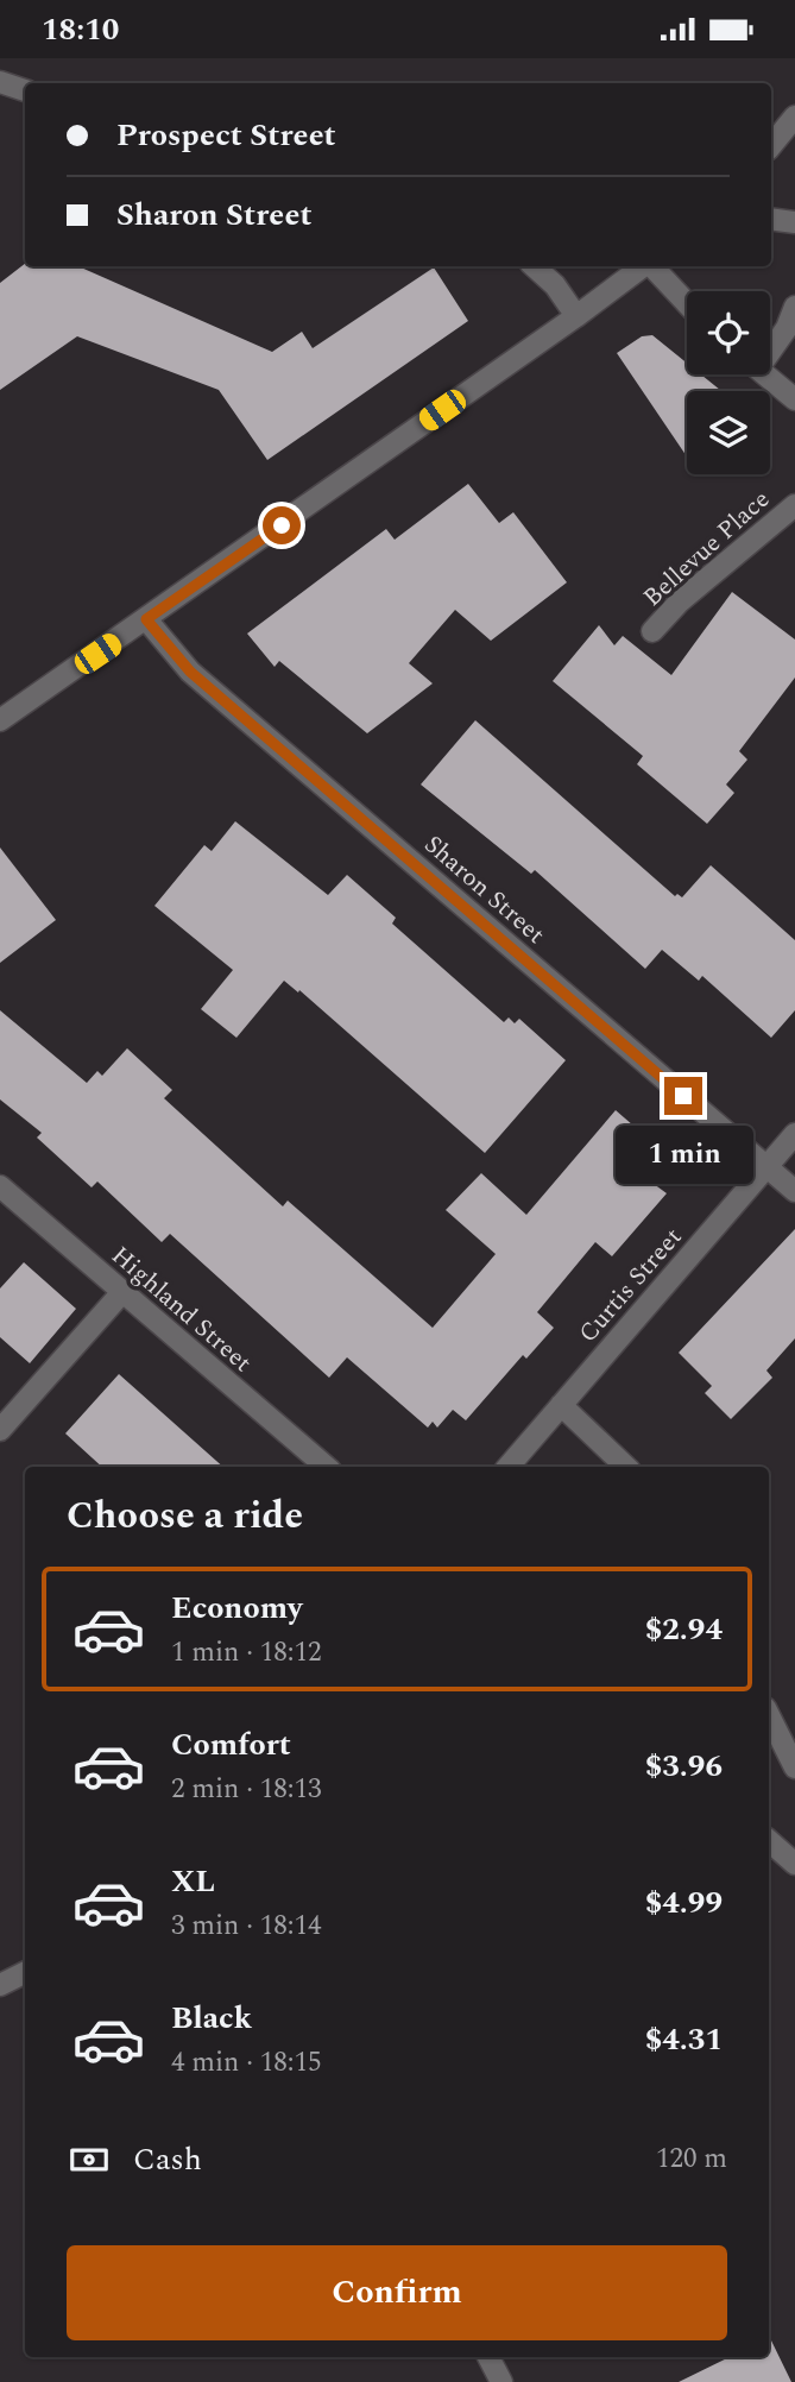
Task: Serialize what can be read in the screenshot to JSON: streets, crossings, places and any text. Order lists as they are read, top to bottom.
{
  "streets": {
    "street": [
      "Bellevue Place",
      "Sharon Street",
      "Curtis Street",
      "Highland Street"
    ]
  },
  "crossings": [
    ["Sharon Street", "Curtis Street"]
  ],
  "page": {
    "status": "18:10",
    "banner": ["Prospect Street", "Sharon Street"],
    "bubble": "1 min",
    "heading": "Choose a ride",
    "list": [
      {
        "name": "Economy",
        "note": "1 min · 18:12",
        "value": "$2.94"
      },
      {
        "name": "Comfort",
        "note": "2 min · 18:13",
        "value": "$3.96"
      },
      {
        "name": "XL",
        "note": "3 min · 18:14",
        "value": "$4.99"
      },
      {
        "name": "Black",
        "note": "4 min · 18:15",
        "value": "$4.31"
      }
    ],
    "pay": ["Cash", "120 m"],
    "buttons": "Confirm"
  }
}
